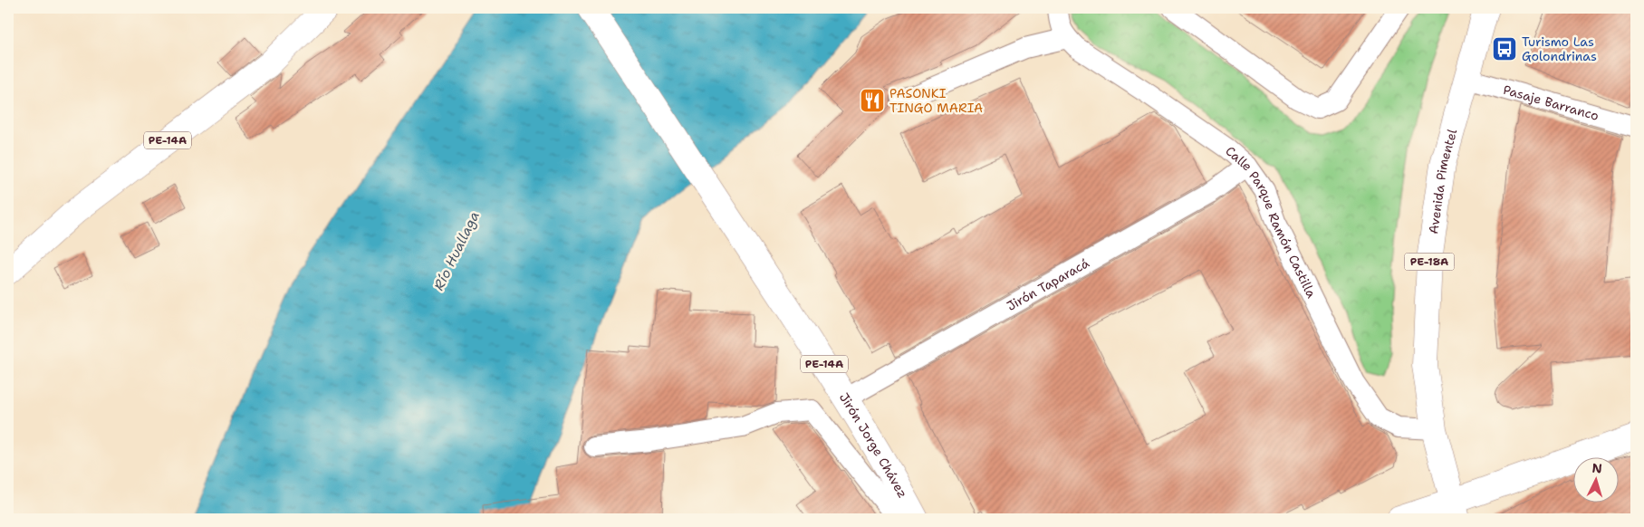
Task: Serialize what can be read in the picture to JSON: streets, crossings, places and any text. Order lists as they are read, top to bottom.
{
  "streets": {
    "main road": [
      "PE-14A",
      "Avenida Pimentel",
      "PE-18A",
      "Jirón Jorge Chávez"
    ],
    "street": ["Pasaje Barranco", "Calle Parque Ramón Castilla", "Jirón Taparacá"]
  },
  "crossings": [
    ["Pasaje Barranco", "Avenida Pimentel"],
    ["Avenida Pimentel", "Calle Parque Ramón Castilla"],
    ["Calle Parque Ramón Castilla", "Jirón Taparacá"],
    ["Jirón Taparacá", "Jirón Jorge Chávez"]
  ],
  "water": ["Río Huallaga"],
  "places": {
    "bus stop": ["Turismo Las Golondrinas"],
    "restaurant": ["PASONKI TINGO MARIA"]
  },
  "north": "top"
}
